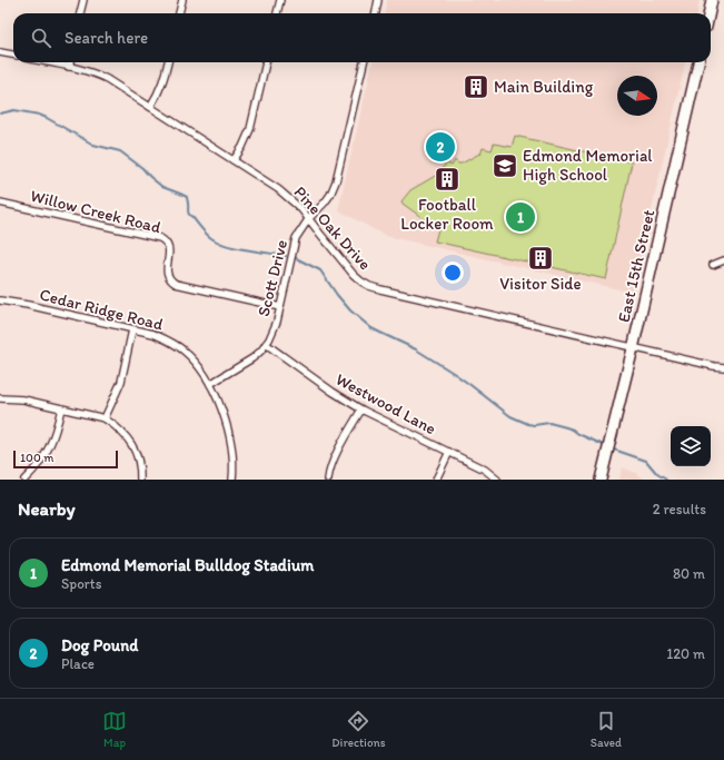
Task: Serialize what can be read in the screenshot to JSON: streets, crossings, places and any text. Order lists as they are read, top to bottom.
{
  "streets": {
    "main road": ["East 15th Street"],
    "street": [
      "Willow Creek Road",
      "Pine Oak Drive",
      "Scott Drive",
      "Cedar Ridge Road",
      "Westwood Lane"
    ]
  },
  "crossings": [
    ["Willow Creek Road", "Scott Drive"],
    ["Pine Oak Drive", "East 15th Street"],
    ["Pine Oak Drive", "Scott Drive"],
    ["Scott Drive", "Cedar Ridge Road"],
    ["Scott Drive", "Westwood Lane"]
  ],
  "places": {
    "building": ["Main Building", "Football Locker Room", "Visitor Side"],
    "school or university": ["Edmond Memorial High School"]
  },
  "scale_bar": "100 m",
  "north": "right",
  "page": {
    "search": "Search here",
    "pins": ["2", "1"],
    "scale": "100 m",
    "heading": ["Nearby", "2 results"],
    "list": [
      {
        "mark": "1",
        "name": "Edmond Memorial Bulldog Stadium",
        "note": "Sports",
        "value": "80 m"
      },
      {
        "mark": "2",
        "name": "Dog Pound",
        "note": "Place",
        "value": "120 m"
      }
    ],
    "nav": ["Map", "Directions", "Saved"]
  }
}
